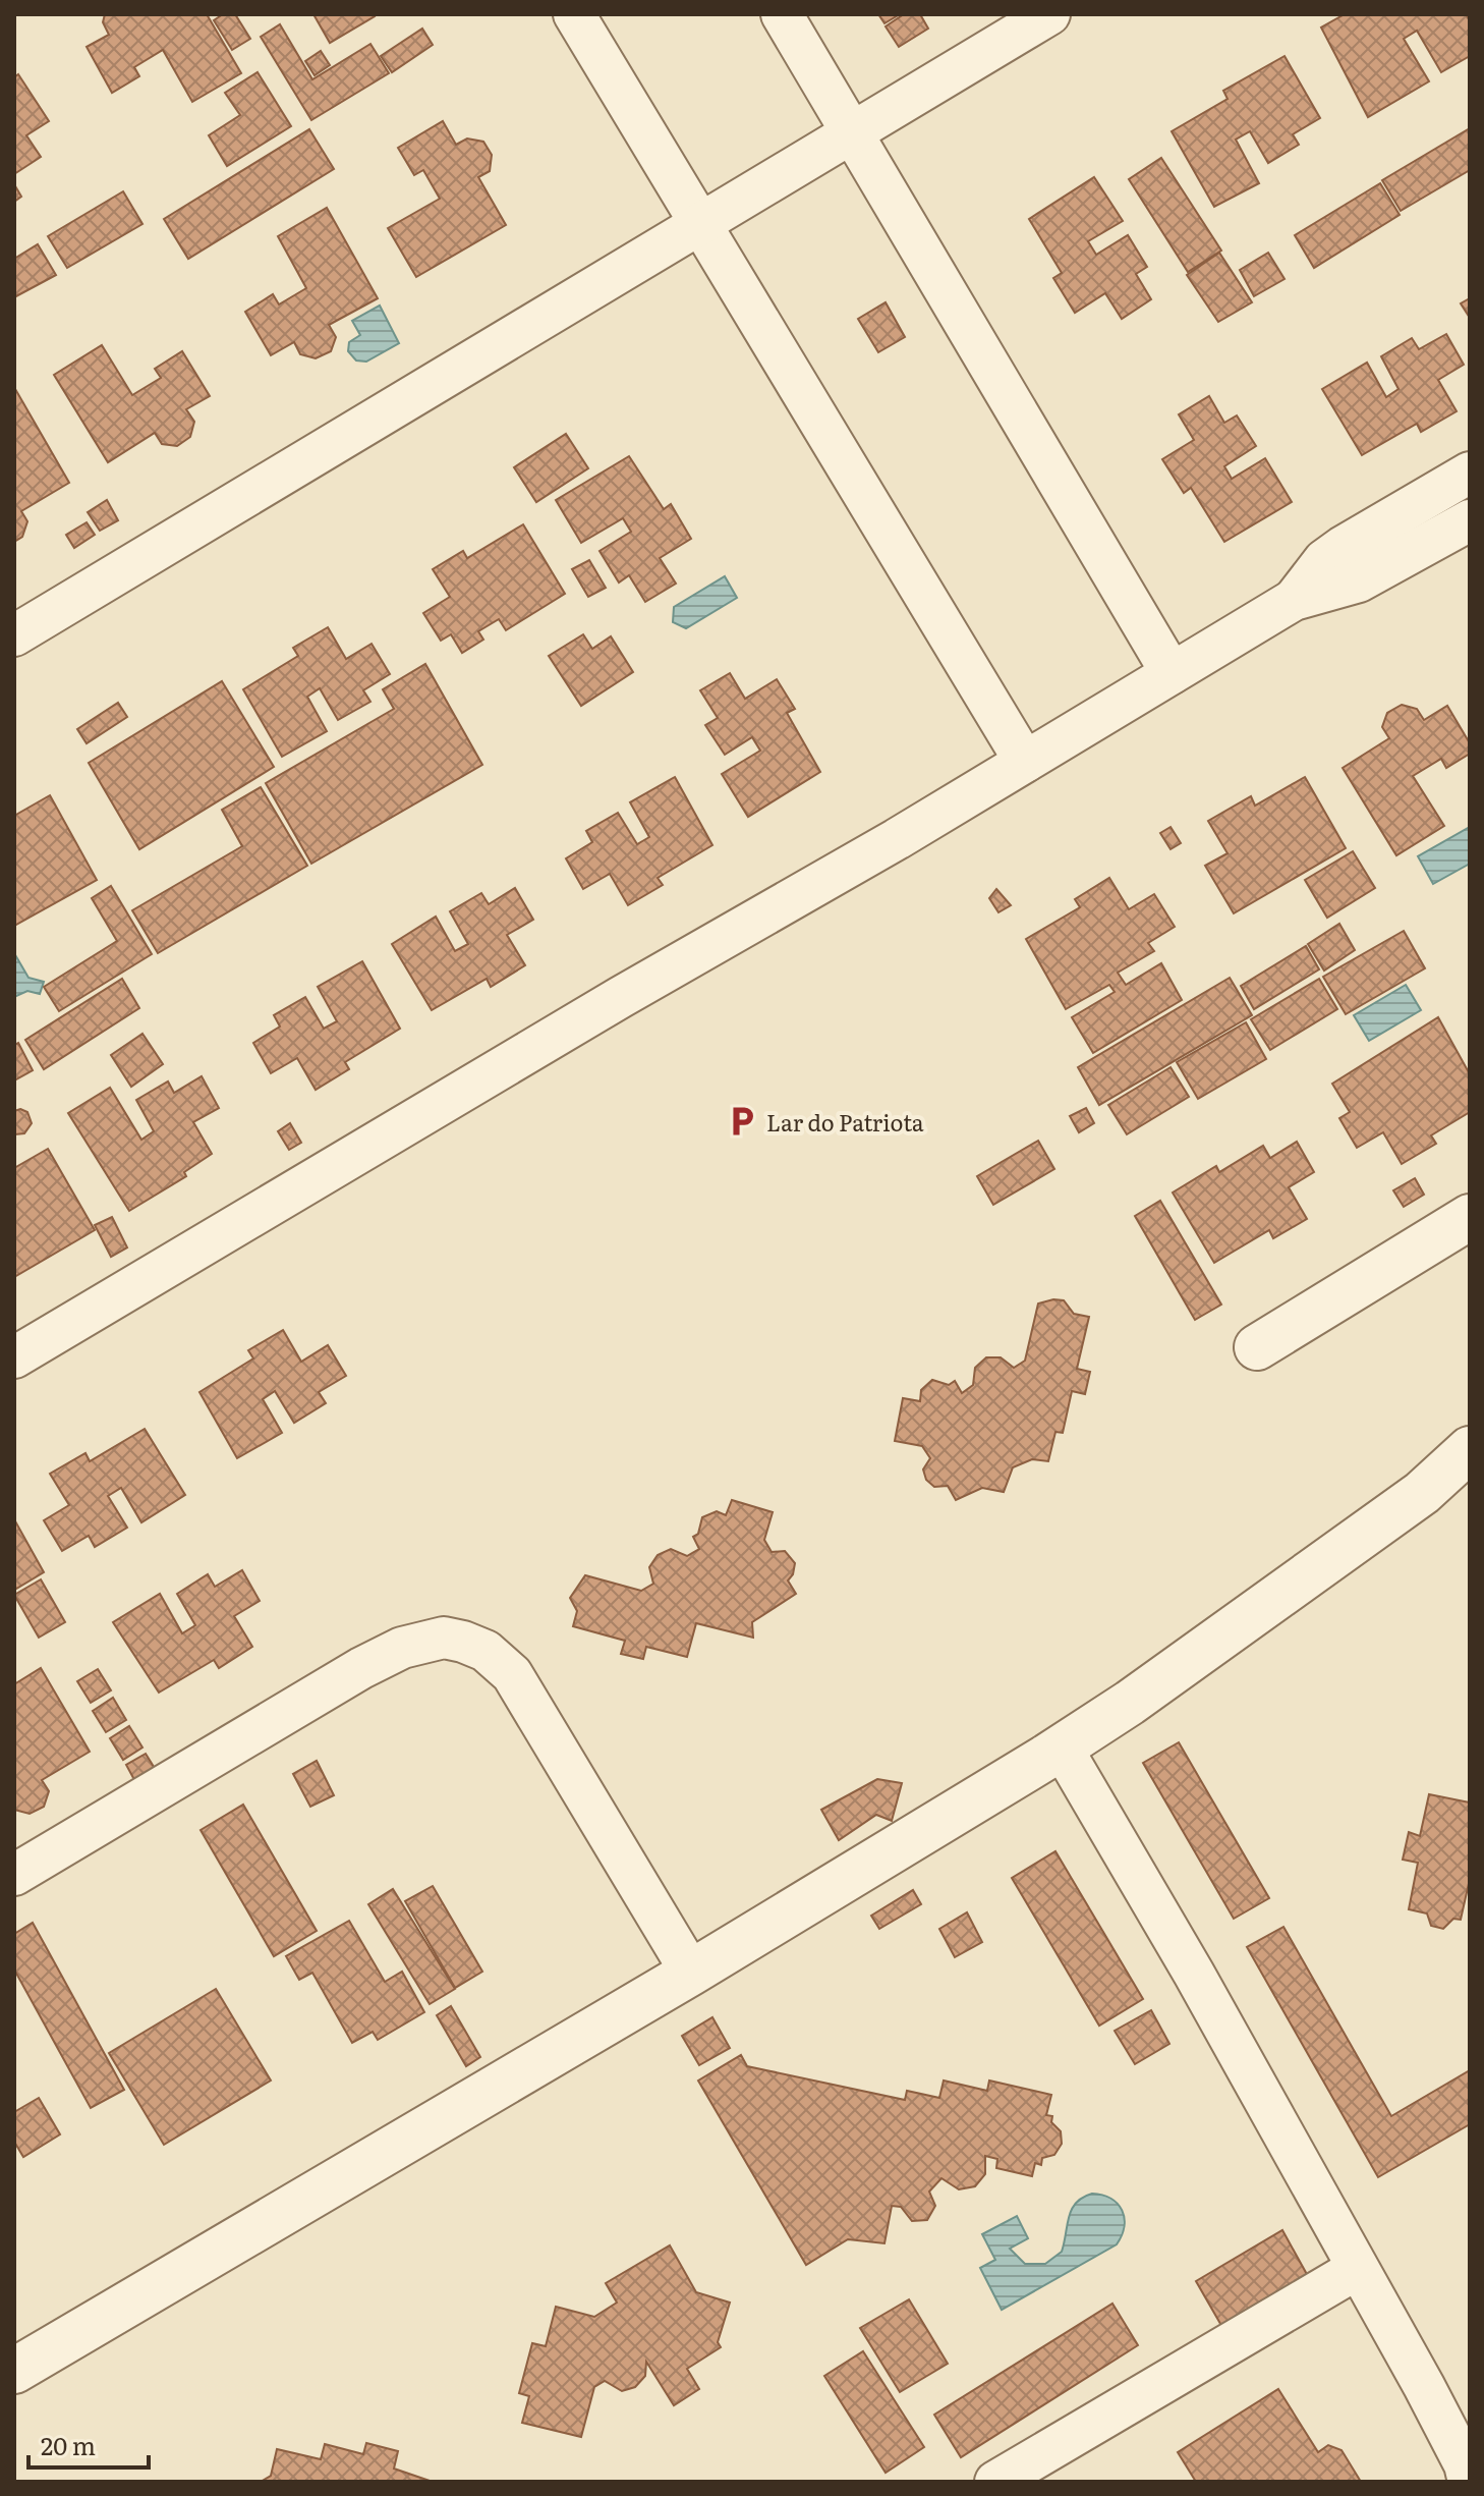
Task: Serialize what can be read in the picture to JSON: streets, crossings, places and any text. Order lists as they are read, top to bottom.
{
  "places": {
    "parking": ["Lar do Patriota"]
  },
  "scale_bar": "20 m"
}
